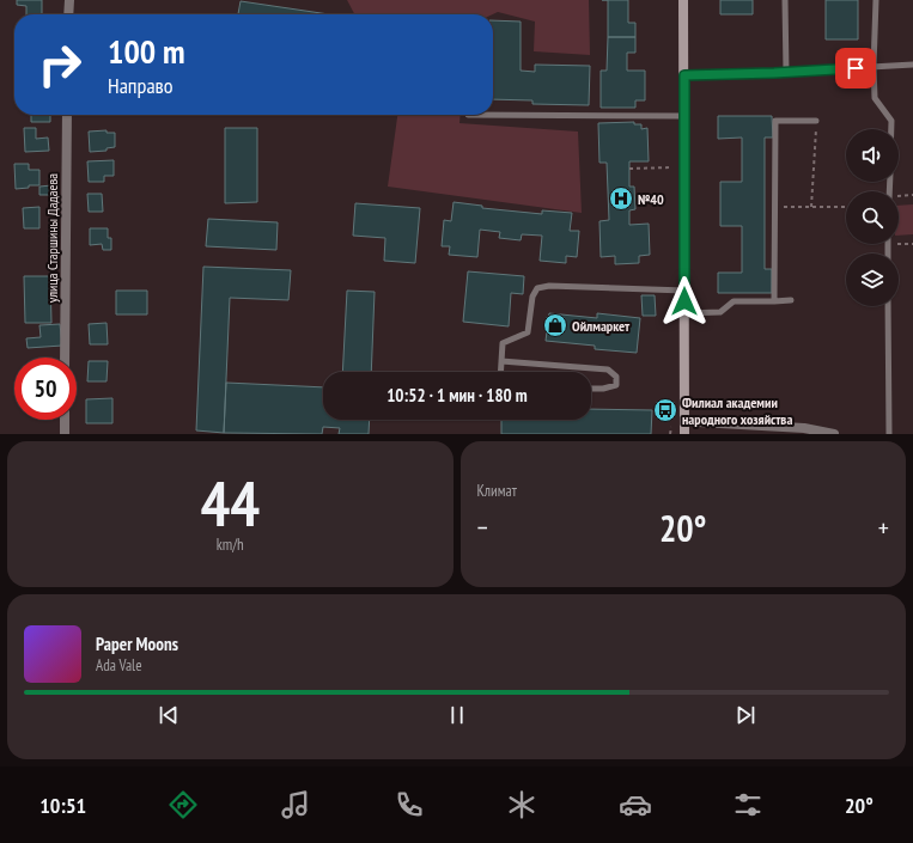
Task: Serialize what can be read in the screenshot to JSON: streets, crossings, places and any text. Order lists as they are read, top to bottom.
{
  "streets": {
    "street": ["улица Старшины Дадаева"]
  },
  "places": {
    "hospital": ["№40"],
    "shop": ["Ойлмаркет"],
    "bus stop": ["Филиал академии народного хозяйства"]
  },
  "page": {
    "turn": ["100 m", "Направо"],
    "limit": "50",
    "trip": "10:52 · 1 мин · 180 m",
    "tile": [
      ["44", "km/h"],
      "Климат"
    ],
    "heat": ["−", "20°", "+"],
    "song": ["Paper Moons", "Ada Vale"],
    "tabs": ["10:51", "20°"]
  }
}
